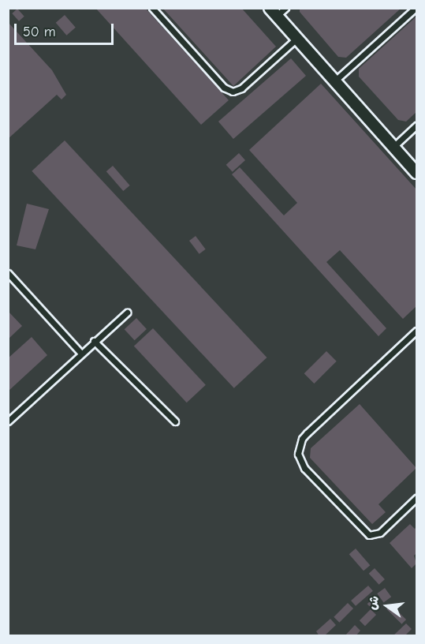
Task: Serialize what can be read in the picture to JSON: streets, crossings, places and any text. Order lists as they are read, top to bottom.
{
  "scale_bar": "50 m",
  "north": "left"
}
